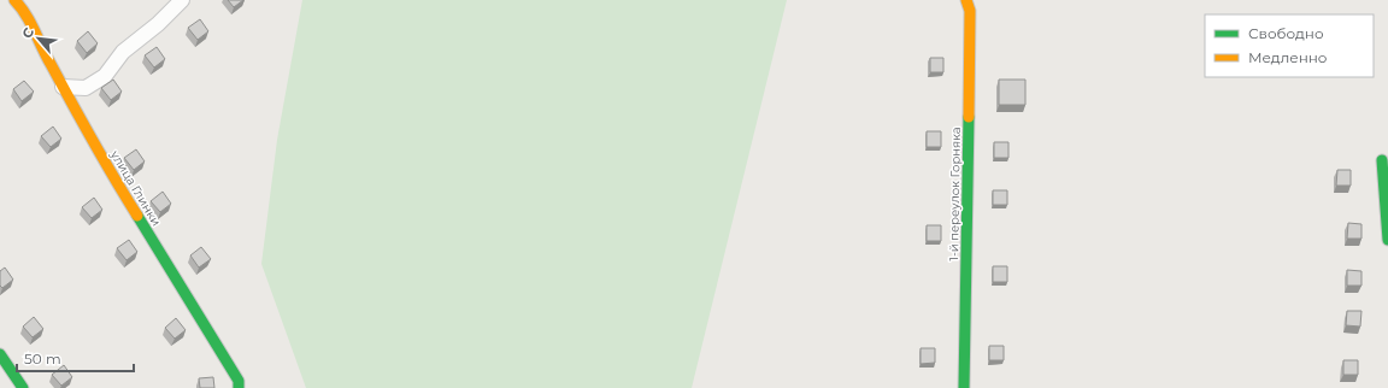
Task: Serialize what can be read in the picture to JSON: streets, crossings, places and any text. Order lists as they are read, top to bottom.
{
  "streets": {
    "street": ["улица Глинки", "1-й переулок Горняка"]
  },
  "legend": ["Свободно", "Медленно"],
  "scale_bar": "50 m",
  "north": "top left"
}
